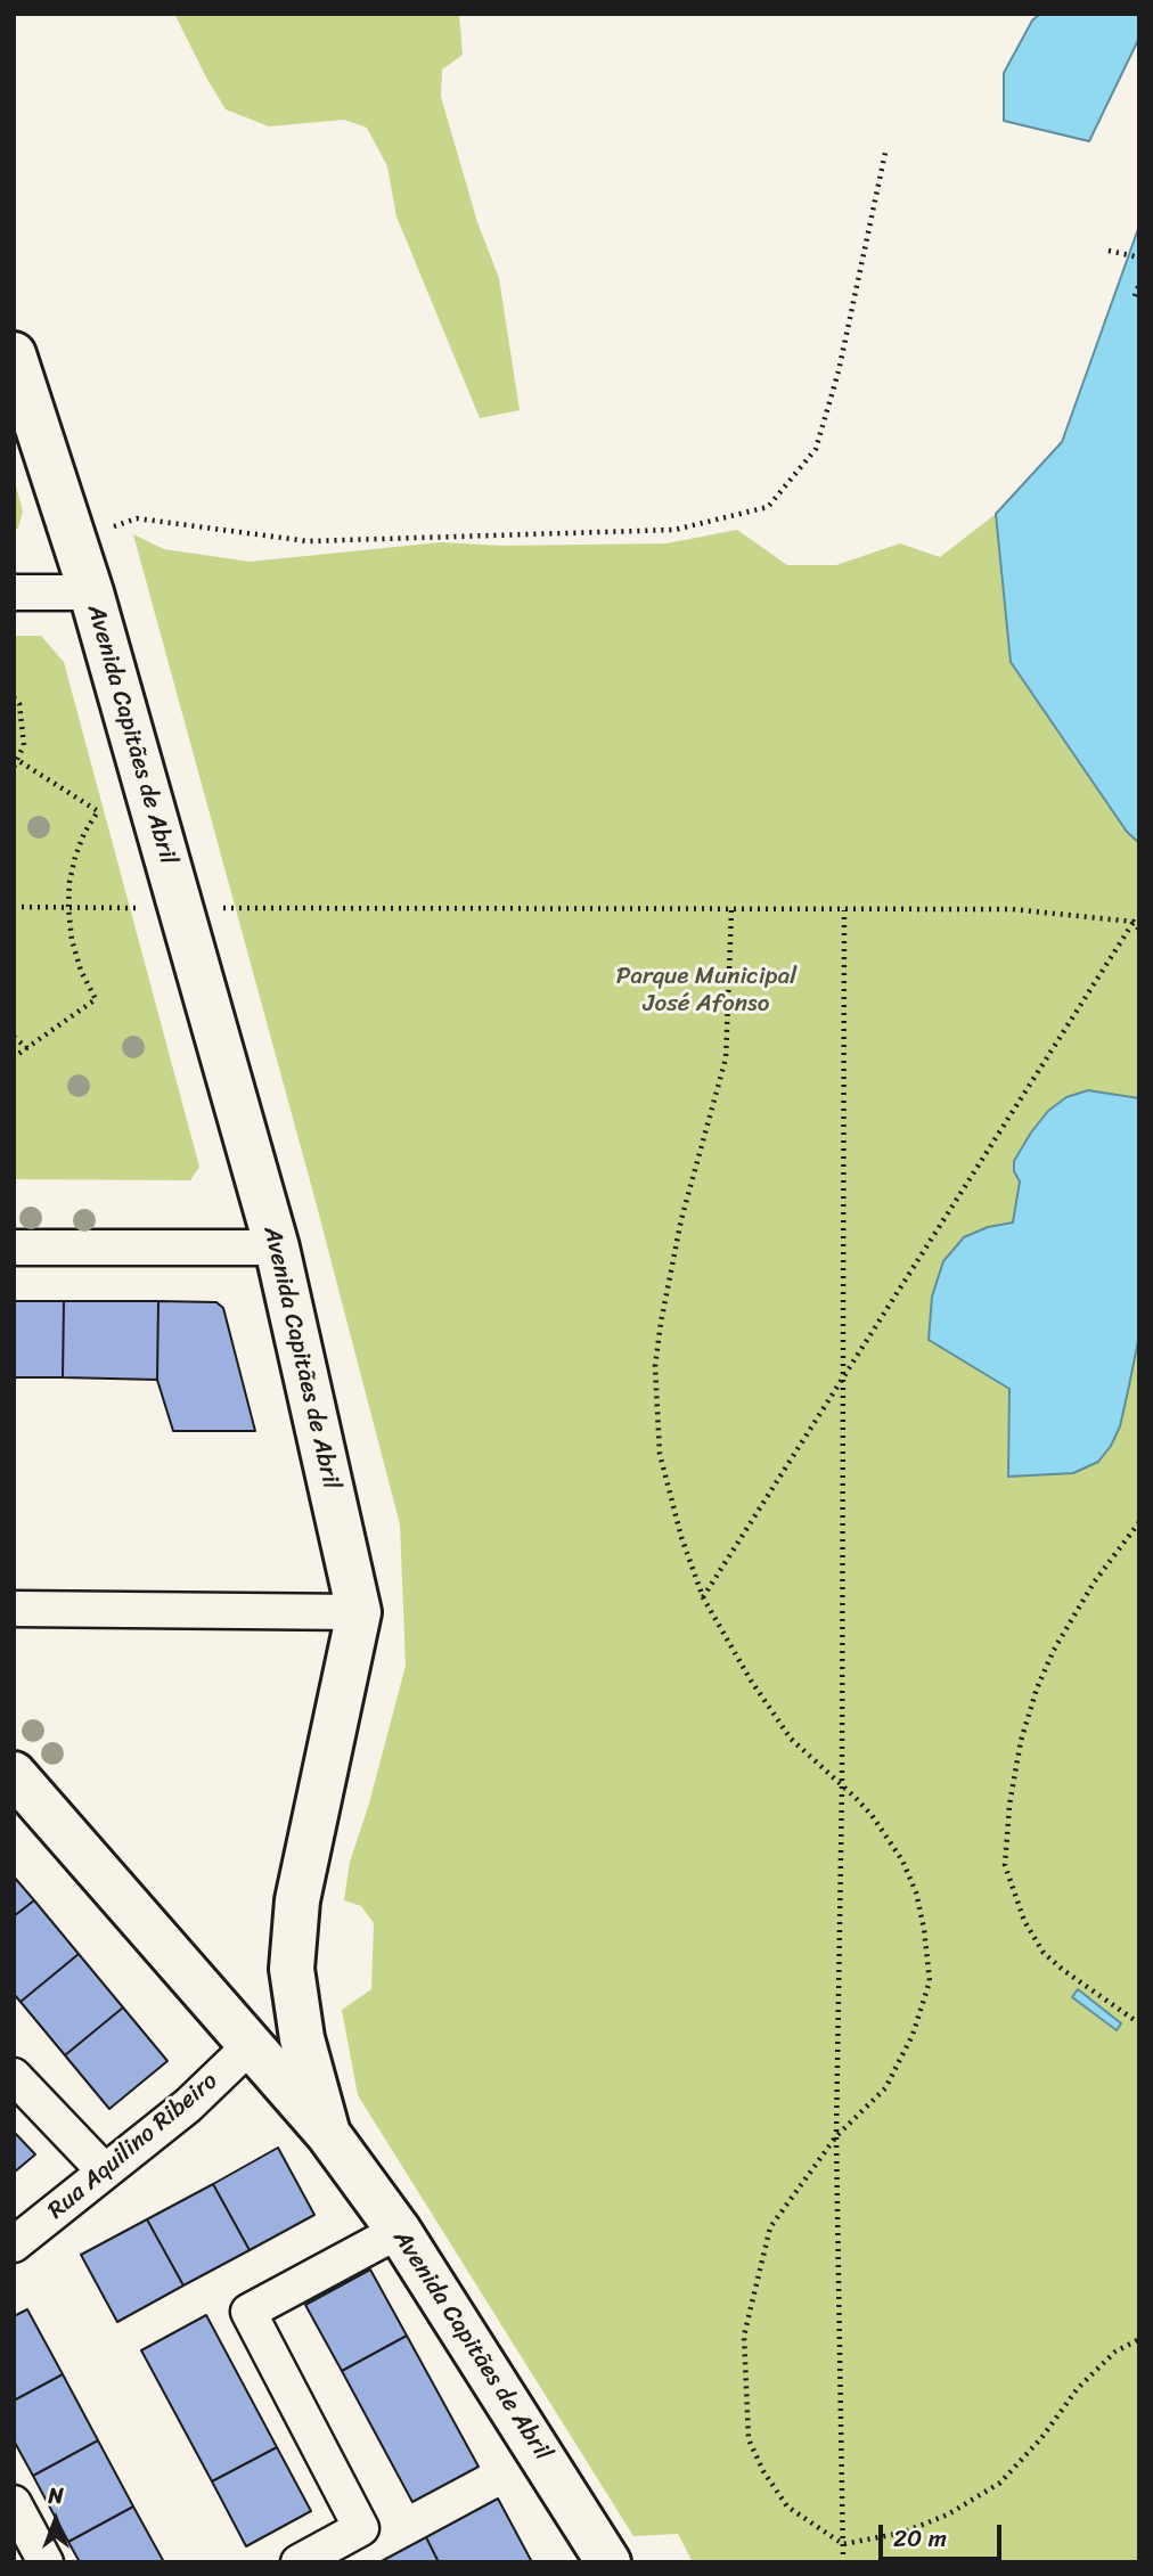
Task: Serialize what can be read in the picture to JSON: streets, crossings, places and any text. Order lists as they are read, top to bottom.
{
  "streets": {
    "street": ["Avenida Capitães de Abril", "Rua Aquilino Ribeiro"]
  },
  "crossings": [
    ["Avenida Capitães de Abril", "Rua Aquilino Ribeiro"]
  ],
  "parks": ["Parque Municipal José Afonso"],
  "scale_bar": "20 m",
  "north": "top"
}
